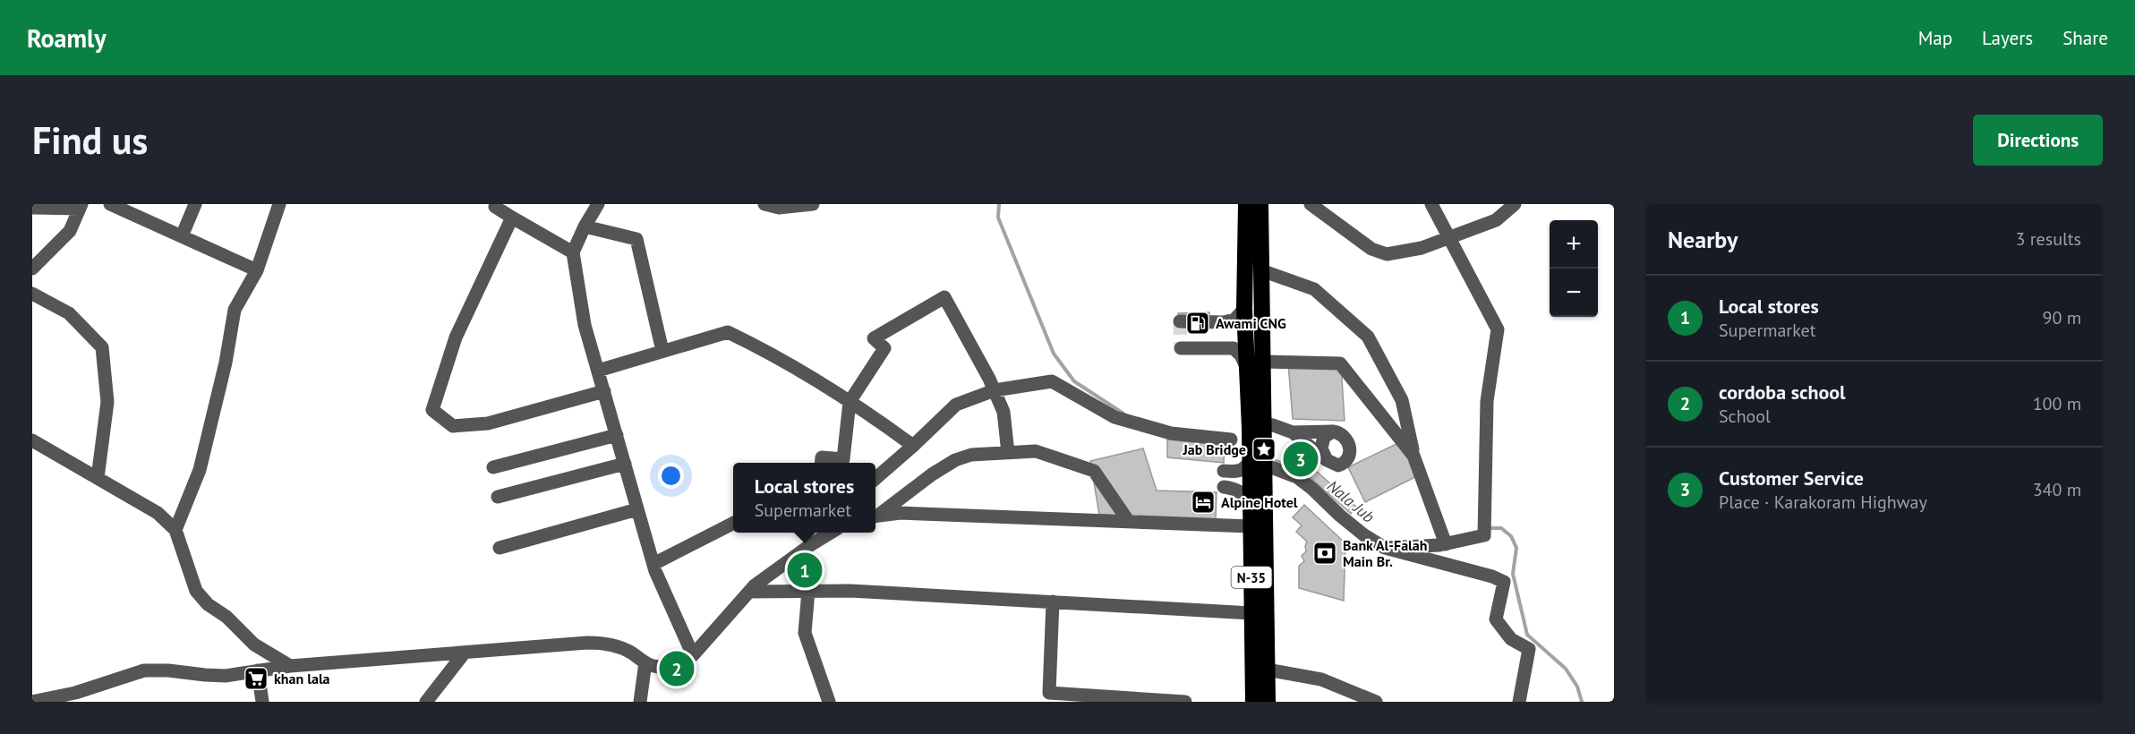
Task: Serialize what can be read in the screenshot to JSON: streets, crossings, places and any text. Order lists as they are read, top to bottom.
{
  "streets": {
    "highway": ["N-35"]
  },
  "water": ["Nala Jub"],
  "places": {
    "fuel station": ["Awami CNG"],
    "place": ["Jab Bridge"],
    "hotel": ["Alpine Hotel"],
    "bank": ["Bank Al-Falah Main Br."],
    "supermarket": ["khan lala"]
  },
  "page": {
    "header": "Roamly",
    "nav": ["Map", "Layers", "Share"],
    "buttons": "Directions",
    "title": "Find us",
    "heading": ["Nearby", "3 results"],
    "map_buttons": ["+", "−"],
    "list": [
      {
        "mark": "1",
        "name": "Local stores",
        "note": "Supermarket",
        "value": "90 m"
      },
      {
        "mark": "2",
        "name": "cordoba school",
        "note": "School",
        "value": "100 m"
      },
      {
        "mark": "3",
        "name": "Customer Service",
        "note": "Place · Karakoram Highway",
        "value": "340 m"
      }
    ],
    "pins": ["3", "1", "2"],
    "popup": ["Local stores", "Supermarket"]
  }
}
